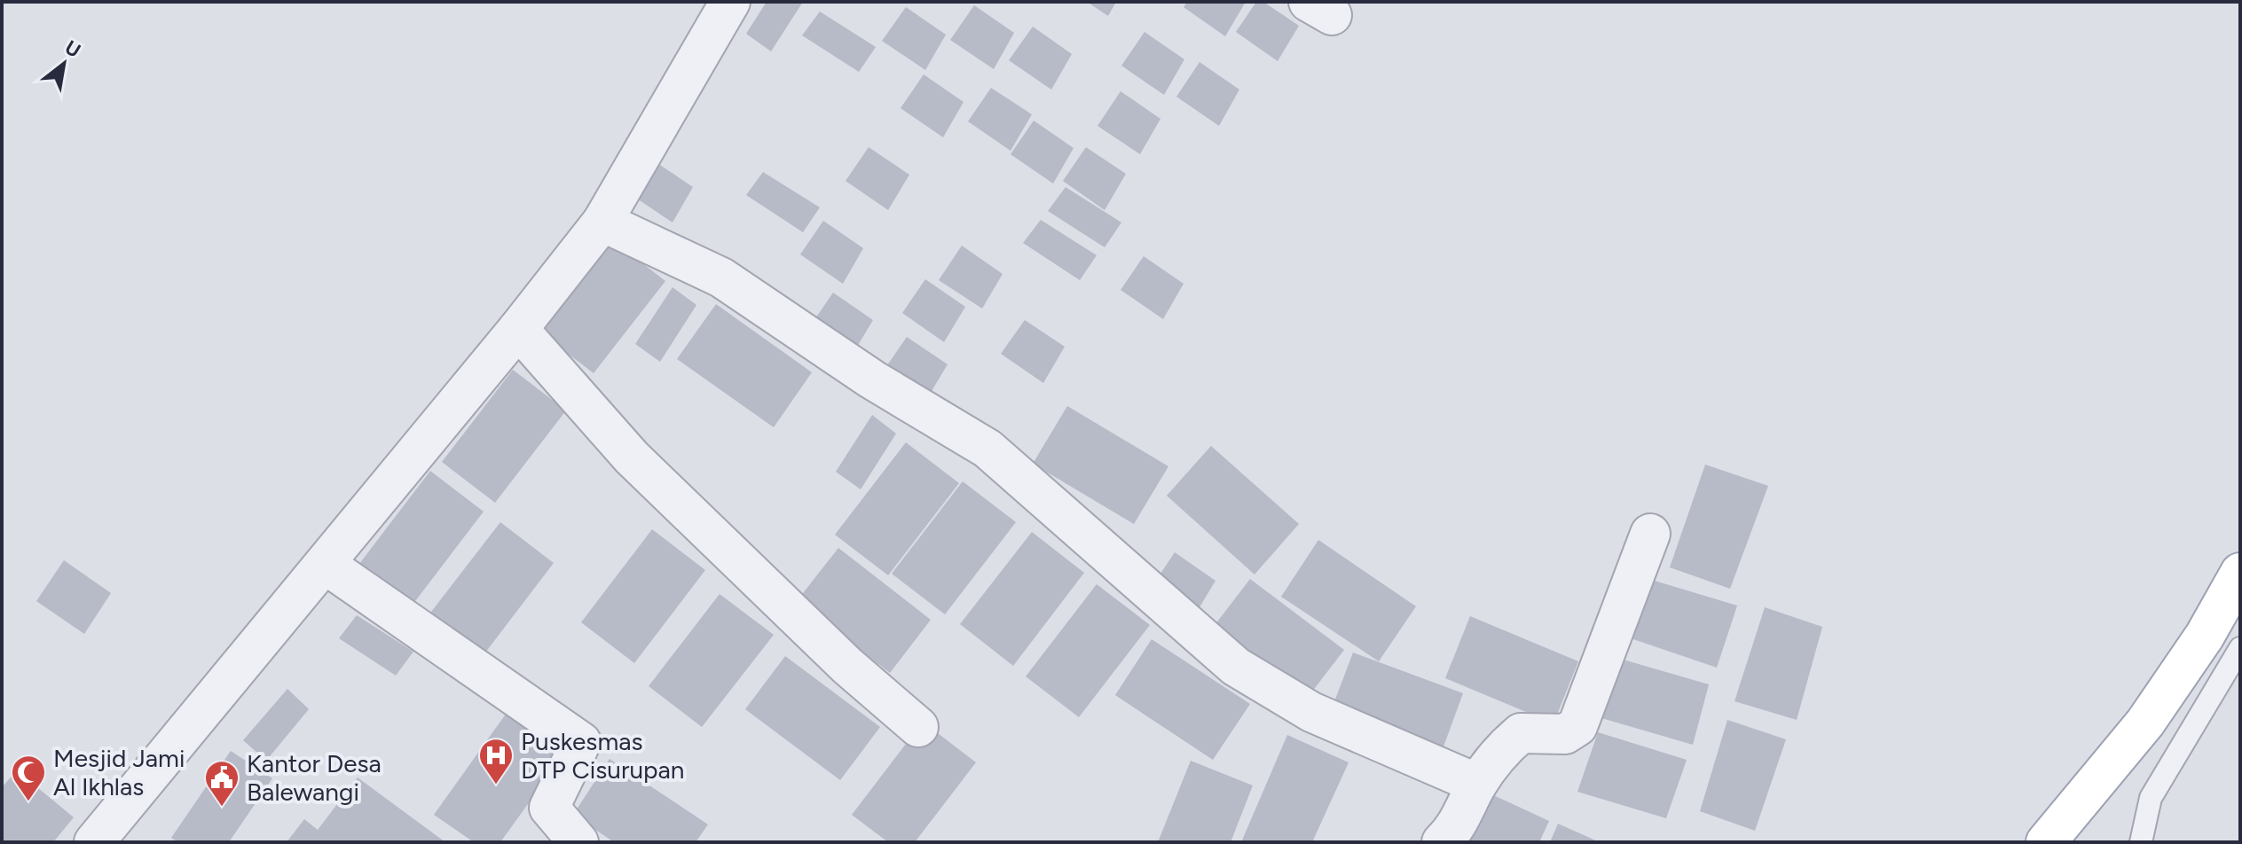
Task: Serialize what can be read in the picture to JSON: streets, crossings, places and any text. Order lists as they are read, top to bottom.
{
  "places": {
    "hospital": ["Puskesmas DTP Cisurupan"],
    "mosque": ["Mesjid Jami Al Ikhlas"],
    "public building": ["Kantor Desa Balewangi"]
  },
  "north": "top right"
}
